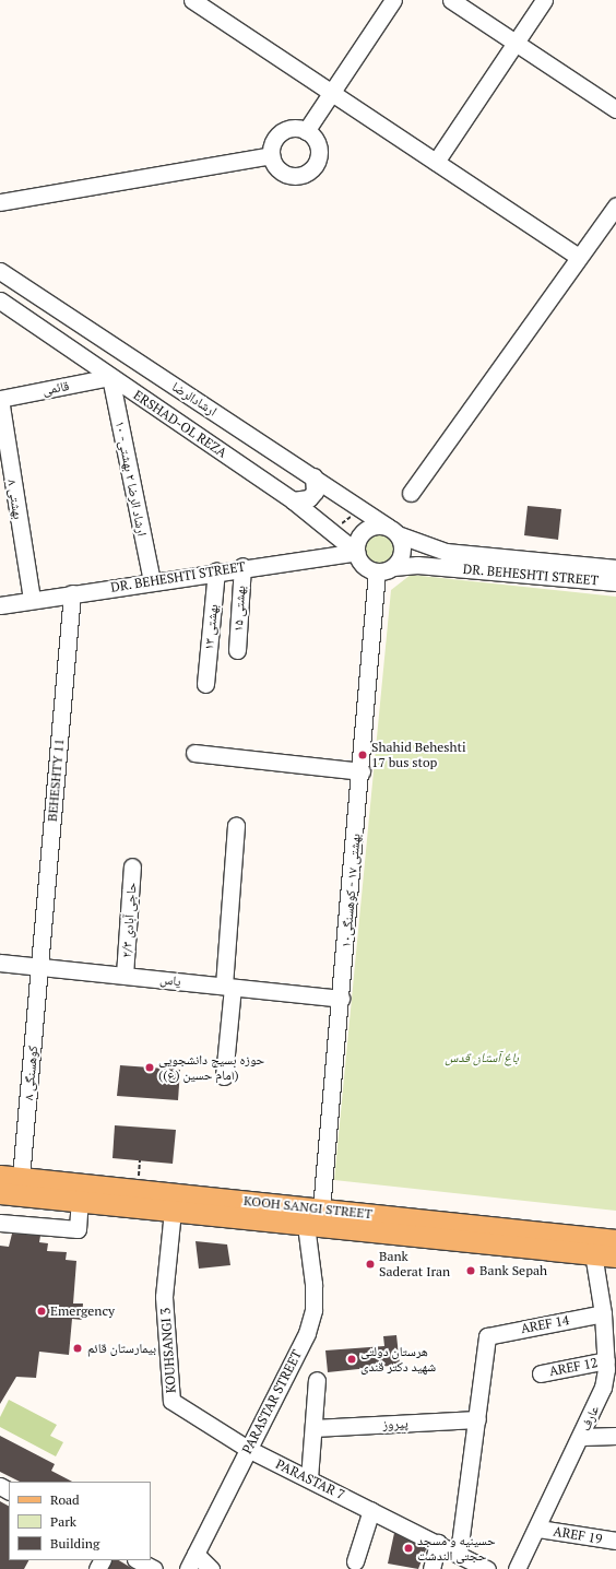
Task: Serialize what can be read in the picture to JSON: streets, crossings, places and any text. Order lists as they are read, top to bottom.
{
  "streets": {
    "main road": ["KOOH SANGI STREET"],
    "street": [
      "قائمی",
      "ارشادالرضا",
      "ERSHAD-OL REZA",
      "ارشاد الرضا ۲ بهشتی- ۱۰",
      "بهشتی ۸",
      "DR. BEHESHTI STREET",
      "بهشتی ۱۵",
      "بهشتی ۱۳",
      "BEHESHTY 11",
      "بهشتی ۱۷ - کوهسنگی۱۰",
      "حاجی آبادی ۲/۳",
      "یاس",
      "کوهسنگی ۸",
      "AREF 14",
      "KOUHSANGI 3",
      "AREF 12",
      "PARASTAR STREET",
      "عارف",
      "پیروز",
      "PARASTAR 7",
      "AREF 19"
    ]
  },
  "crossings": [
    ["قائمی", "ERSHAD-OL REZA"],
    ["قائمی", "ارشاد الرضا ۲ بهشتی- ۱۰"],
    ["قائمی", "بهشتی ۸"],
    ["ارشادالرضا", "ERSHAD-OL REZA"],
    ["ارشادالرضا", "DR. BEHESHTI STREET"],
    ["ارشادالرضا", "بهشتی ۱۷ - کوهسنگی۱۰"],
    ["ERSHAD-OL REZA", "ارشاد الرضا ۲ بهشتی- ۱۰"],
    ["ERSHAD-OL REZA", "DR. BEHESHTI STREET"],
    ["ERSHAD-OL REZA", "بهشتی ۱۷ - کوهسنگی۱۰"],
    ["ارشاد الرضا ۲ بهشتی- ۱۰", "DR. BEHESHTI STREET"],
    ["بهشتی ۸", "DR. BEHESHTI STREET"],
    ["DR. BEHESHTI STREET", "بهشتی ۱۵"],
    ["DR. BEHESHTI STREET", "بهشتی ۱۳"],
    ["DR. BEHESHTI STREET", "BEHESHTY 11"],
    ["DR. BEHESHTI STREET", "بهشتی ۱۷ - کوهسنگی۱۰"],
    ["BEHESHTY 11", "یاس"],
    ["BEHESHTY 11", "کوهسنگی ۸"],
    ["بهشتی ۱۷ - کوهسنگی۱۰", "یاس"],
    ["بهشتی ۱۷ - کوهسنگی۱۰", "KOOH SANGI STREET"],
    ["حاجی آبادی ۲/۳", "یاس"],
    ["یاس", "کوهسنگی ۸"],
    ["کوهسنگی ۸", "KOOH SANGI STREET"],
    ["KOOH SANGI STREET", "KOUHSANGI 3"],
    ["KOOH SANGI STREET", "PARASTAR STREET"],
    ["KOOH SANGI STREET", "عارف"],
    ["AREF 14", "عارف"],
    ["AREF 14", "پیروز"],
    ["KOUHSANGI 3", "PARASTAR STREET"],
    ["KOUHSANGI 3", "PARASTAR 7"],
    ["AREF 12", "عارف"],
    ["PARASTAR STREET", "PARASTAR 7"],
    ["عارف", "AREF 19"]
  ],
  "parks": ["باغ آستان قدس"],
  "places": [
    "Shahid Beheshti 17 bus stop",
    "حوزه بسیج دانشجویی (امام حسین (ع))",
    "Bank Saderat Iran",
    "Bank Sepah",
    "Emergency",
    "بیمارستان قائم",
    "هرستان دولتی شهید دکتر قندی",
    "حسینیه و مسجد حجتی الندشت"
  ],
  "legend": ["Road", "Park", "Building"]
}
